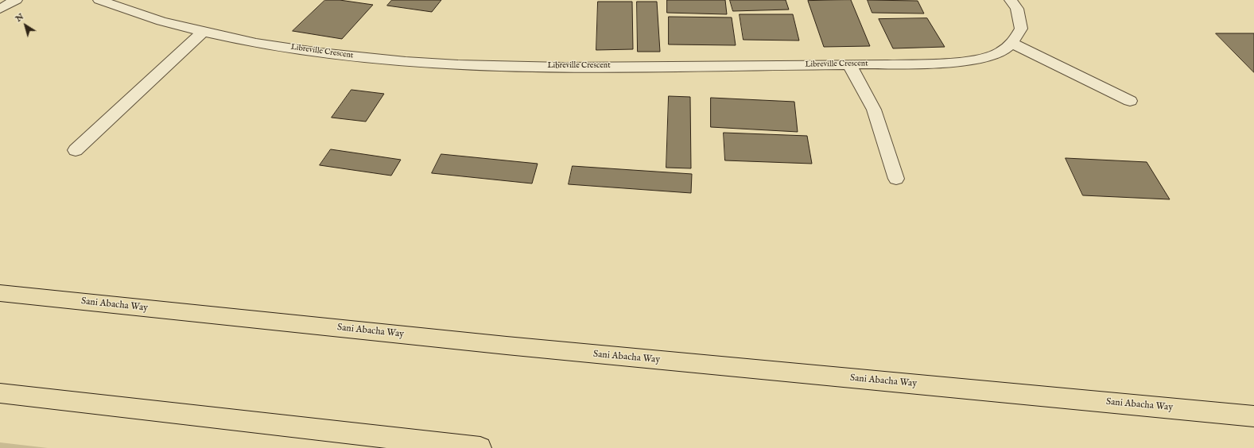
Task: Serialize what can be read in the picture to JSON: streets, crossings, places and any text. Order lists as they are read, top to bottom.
{
  "streets": {
    "highway": ["Sani Abacha Way"],
    "street": ["Libreville Crescent"]
  },
  "north": "top left"
}
